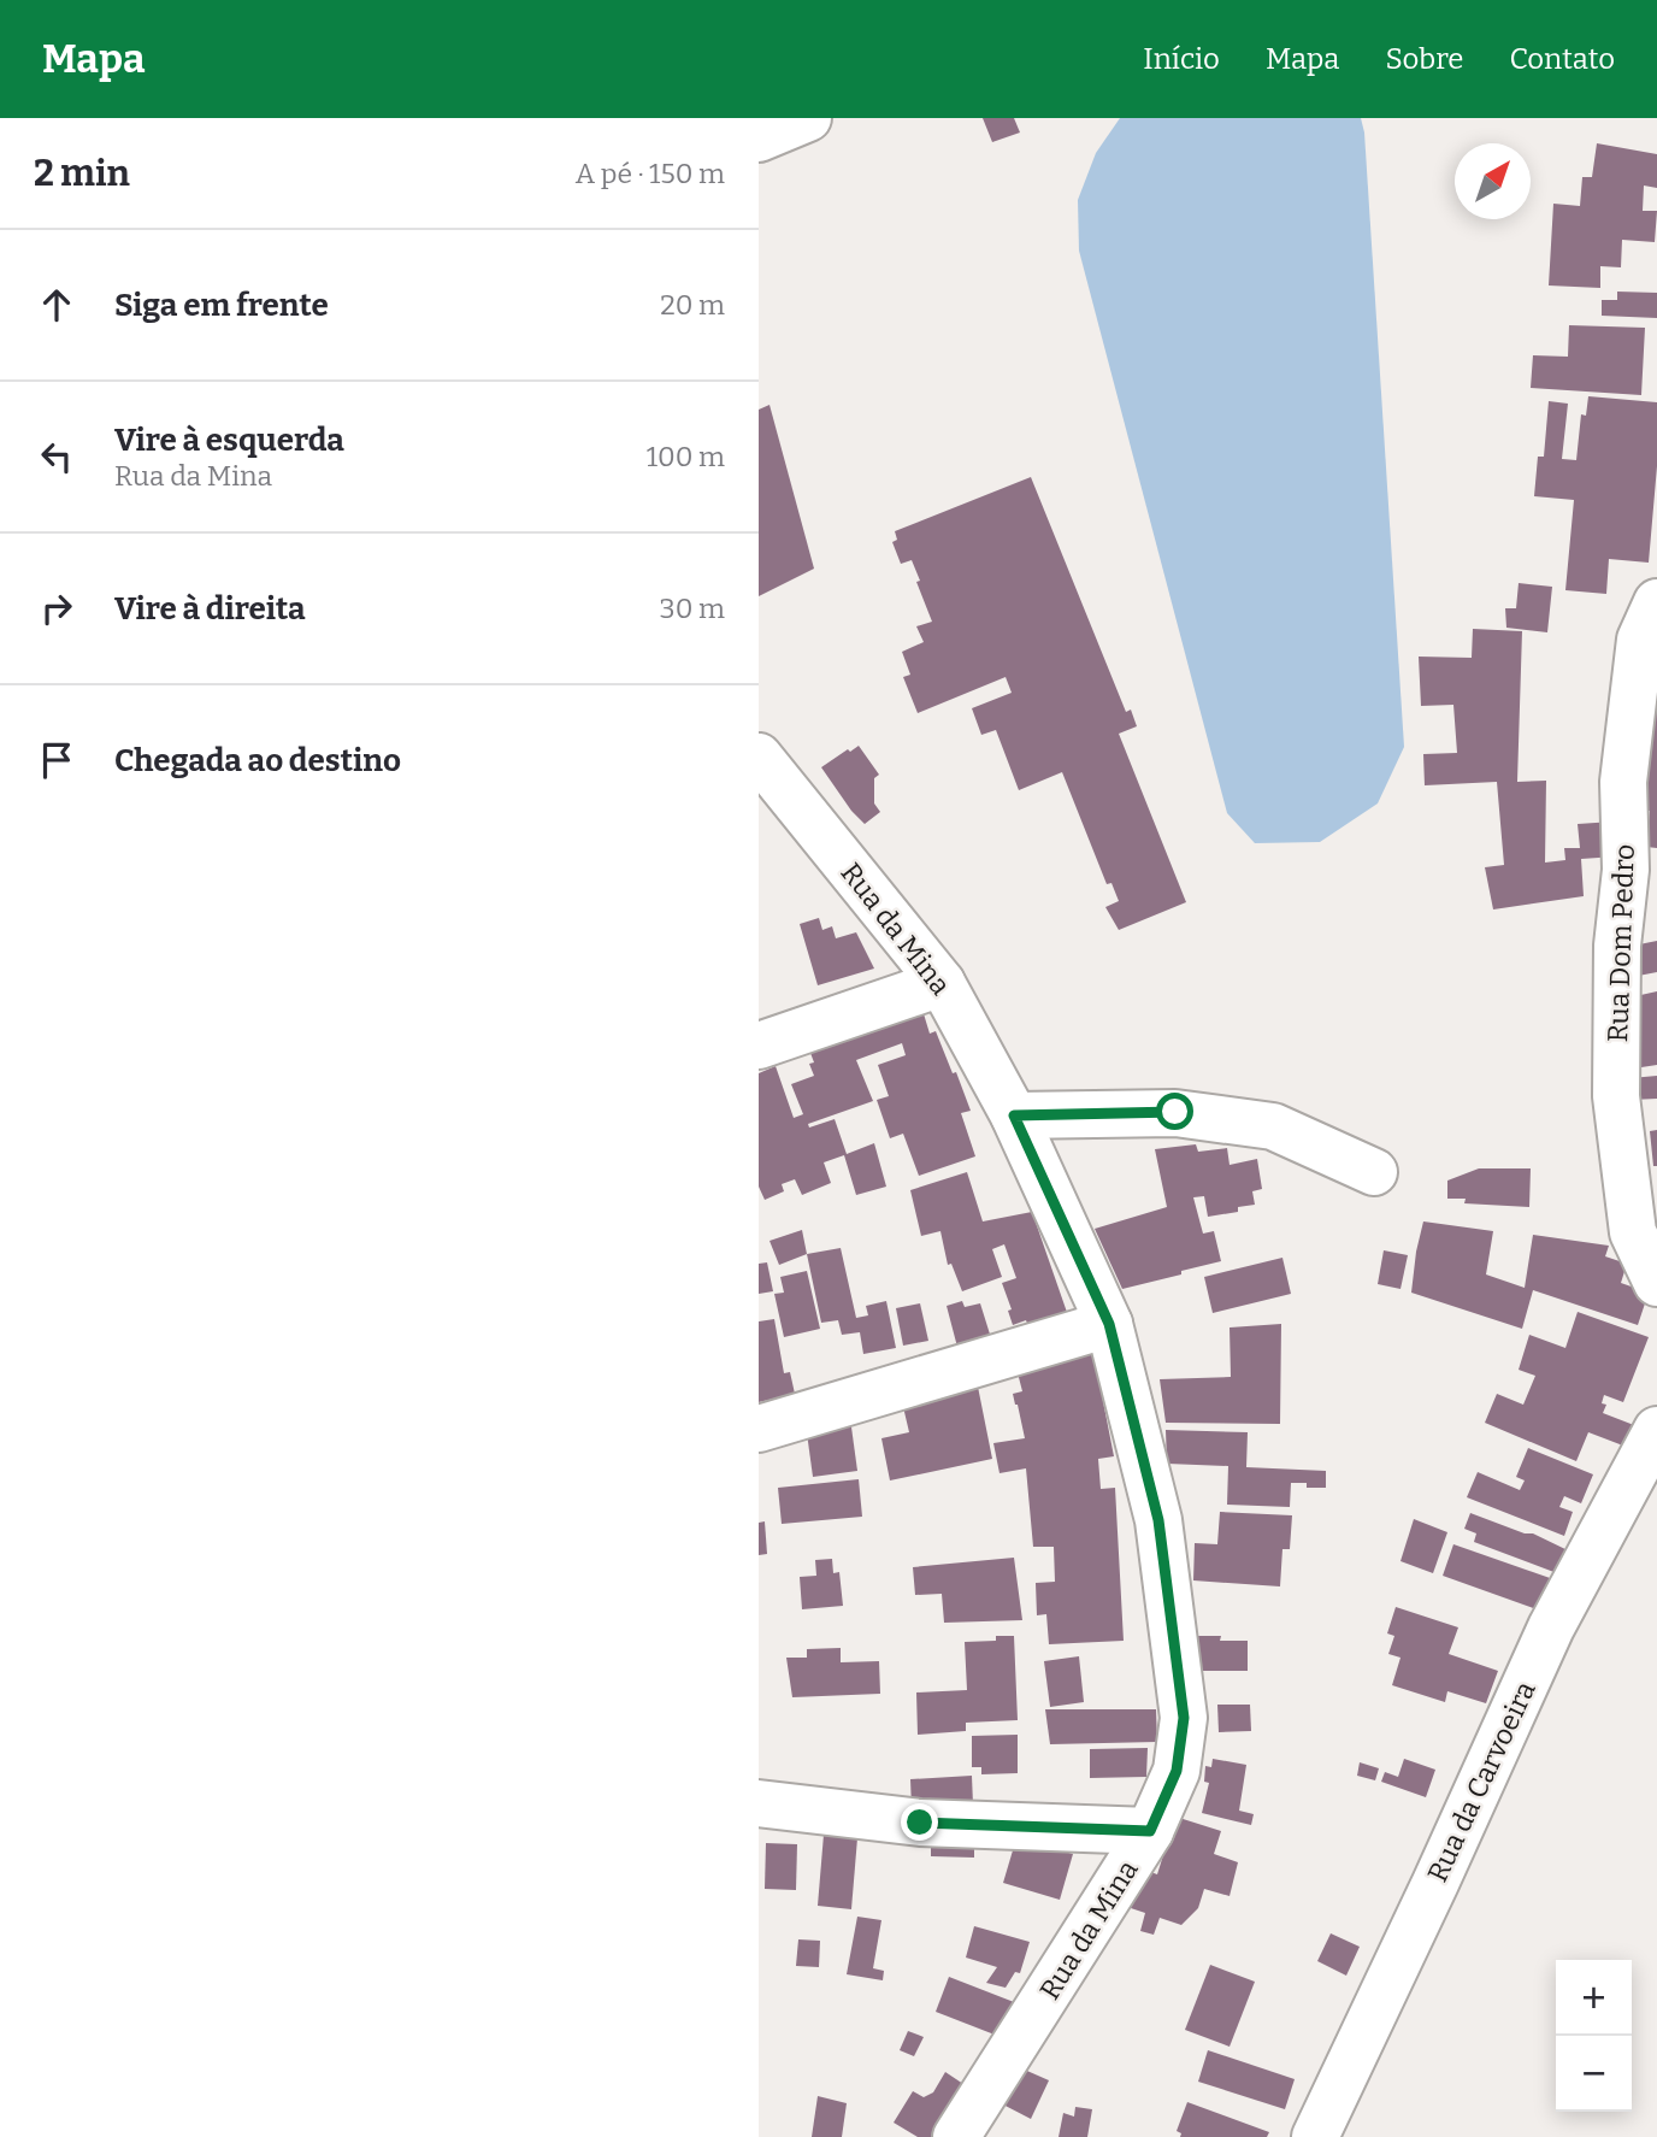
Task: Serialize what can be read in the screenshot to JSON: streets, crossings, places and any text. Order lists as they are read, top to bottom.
{
  "streets": {
    "street": ["Rua da Mina", "Rua Dom Pedro", "Rua da Carvoeira"]
  },
  "north": "top right",
  "page": {
    "header": "Mapa",
    "nav": [
      "Início",
      "Mapa",
      "Sobre",
      "Contato"
    ],
    "heading": ["2 min", "A pé · 150 m"],
    "list": [
      ["Siga em frente", "20 m"],
      ["Vire à esquerda", "Rua da Mina", "100 m"],
      ["Vire à direita", "30 m"],
      "Chegada ao destino"
    ],
    "map_buttons": ["+", "−"]
  }
}
